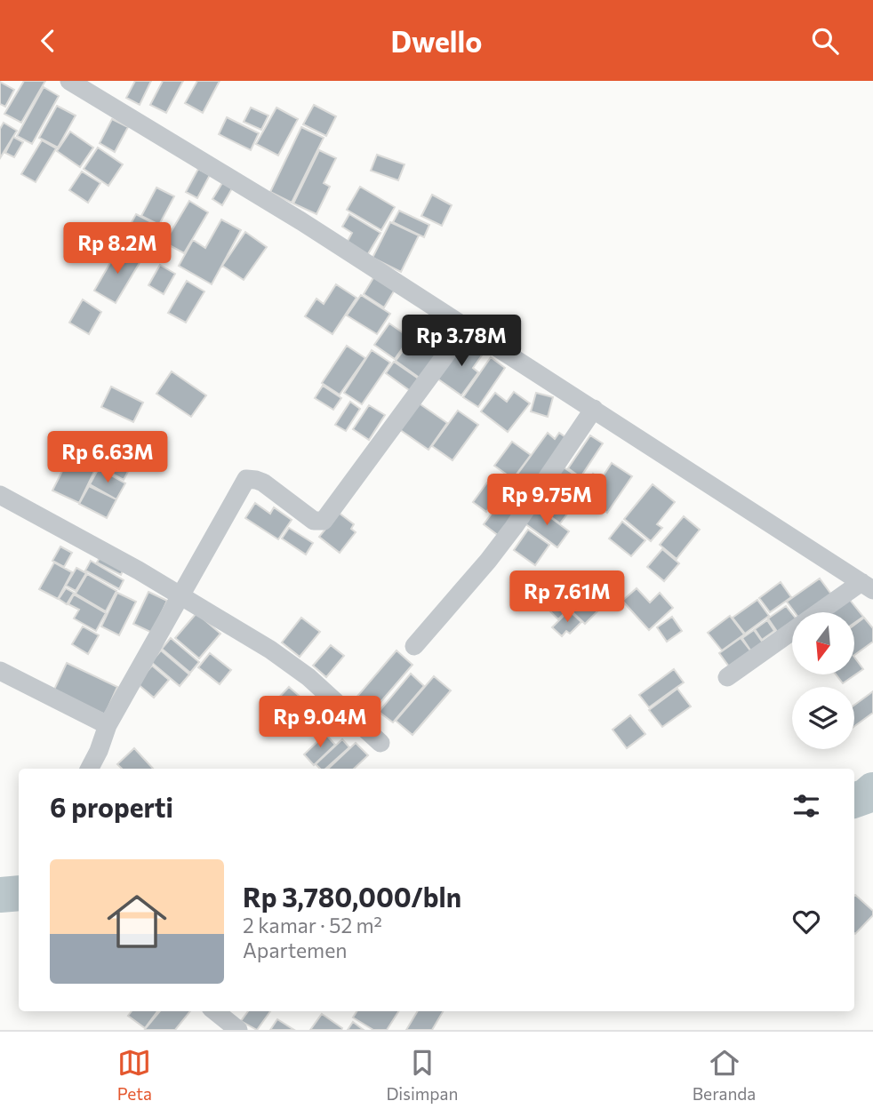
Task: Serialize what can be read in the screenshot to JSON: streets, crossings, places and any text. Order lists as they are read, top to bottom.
{
  "north": "bottom",
  "page": {
    "header": "Dwello",
    "price": [
      "Rp 8.2M",
      "Rp 3.78M",
      "Rp 6.63M",
      "Rp 9.75M",
      "Rp 7.61M",
      "Rp 9.04M"
    ],
    "heading": "6 properti",
    "list": [
      {
        "name": "Rp 3,780,000/bln",
        "note": "2 kamar · 52 m² · Apartemen"
      }
    ],
    "tabs": ["Peta", "Disimpan", "Beranda"]
  }
}
